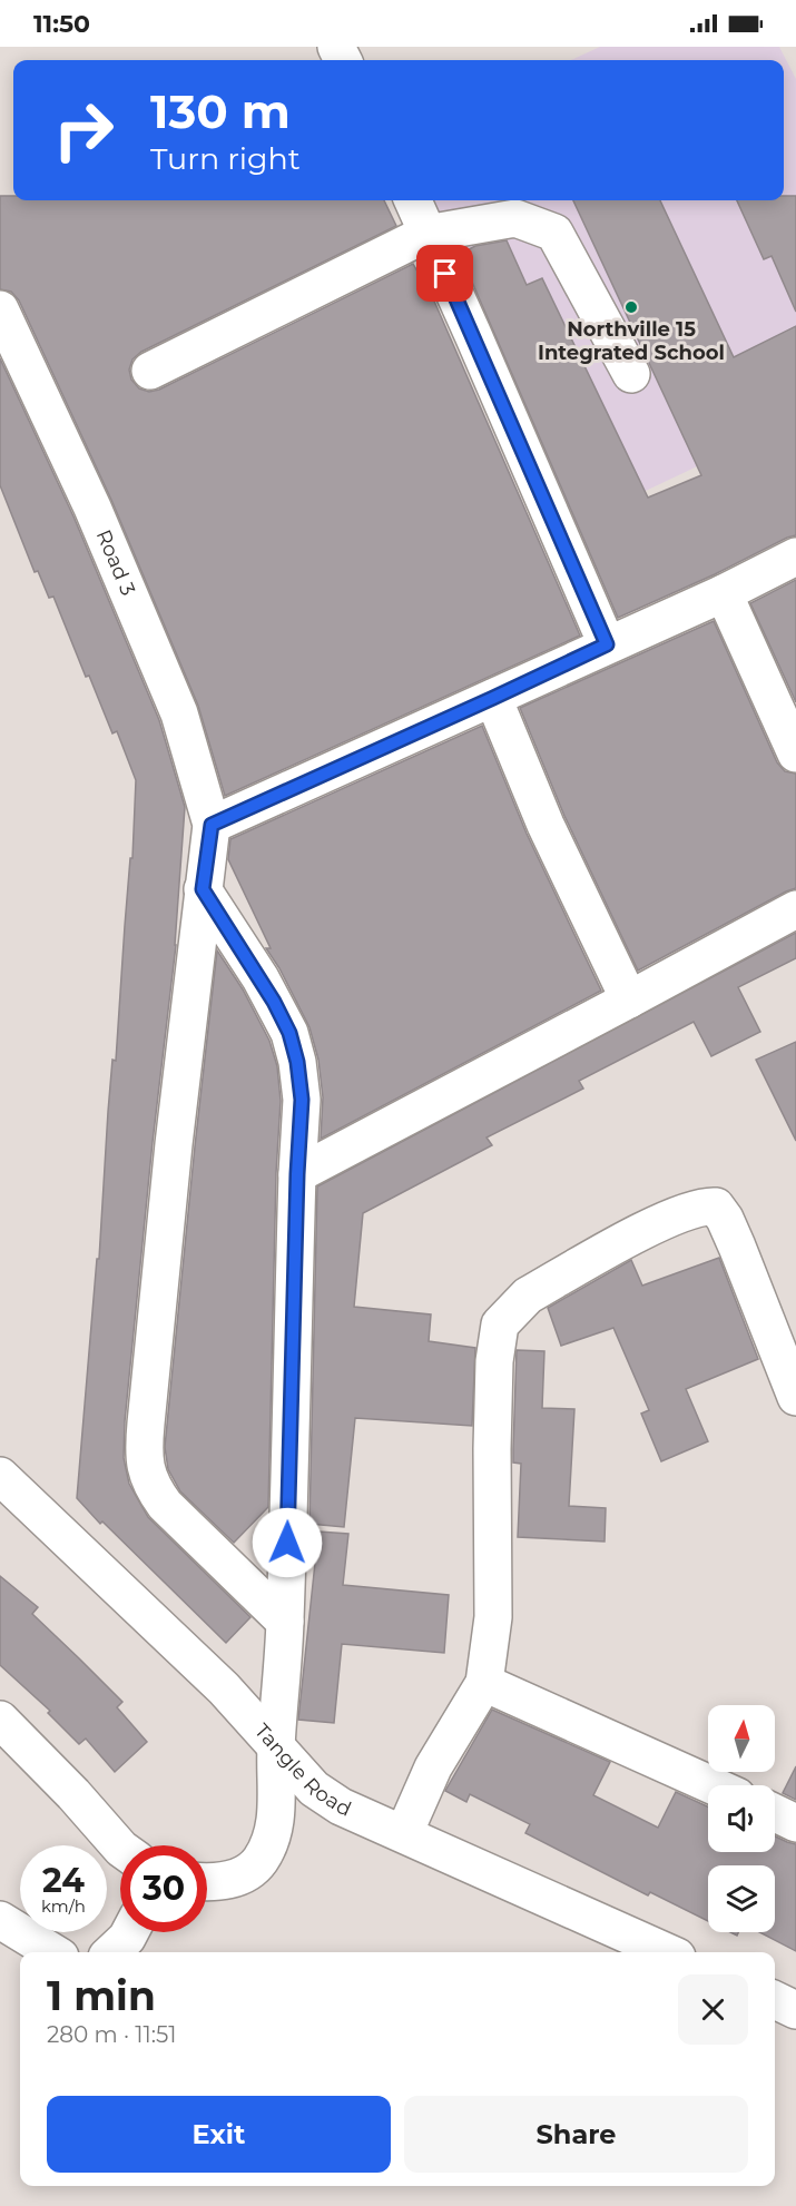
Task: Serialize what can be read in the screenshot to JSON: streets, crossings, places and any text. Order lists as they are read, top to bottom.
{
  "streets": {
    "street": ["Road 3", "Tangle Road"]
  },
  "places": ["Northville 15 Integrated School"],
  "north": "top",
  "page": {
    "status": "11:50",
    "turn": ["130 m", "Turn right"],
    "speed": "24 km/h",
    "limit": "30",
    "heading": ["1 min", "280 m · 11:51"],
    "buttons": ["Exit", "Share"]
  }
}
